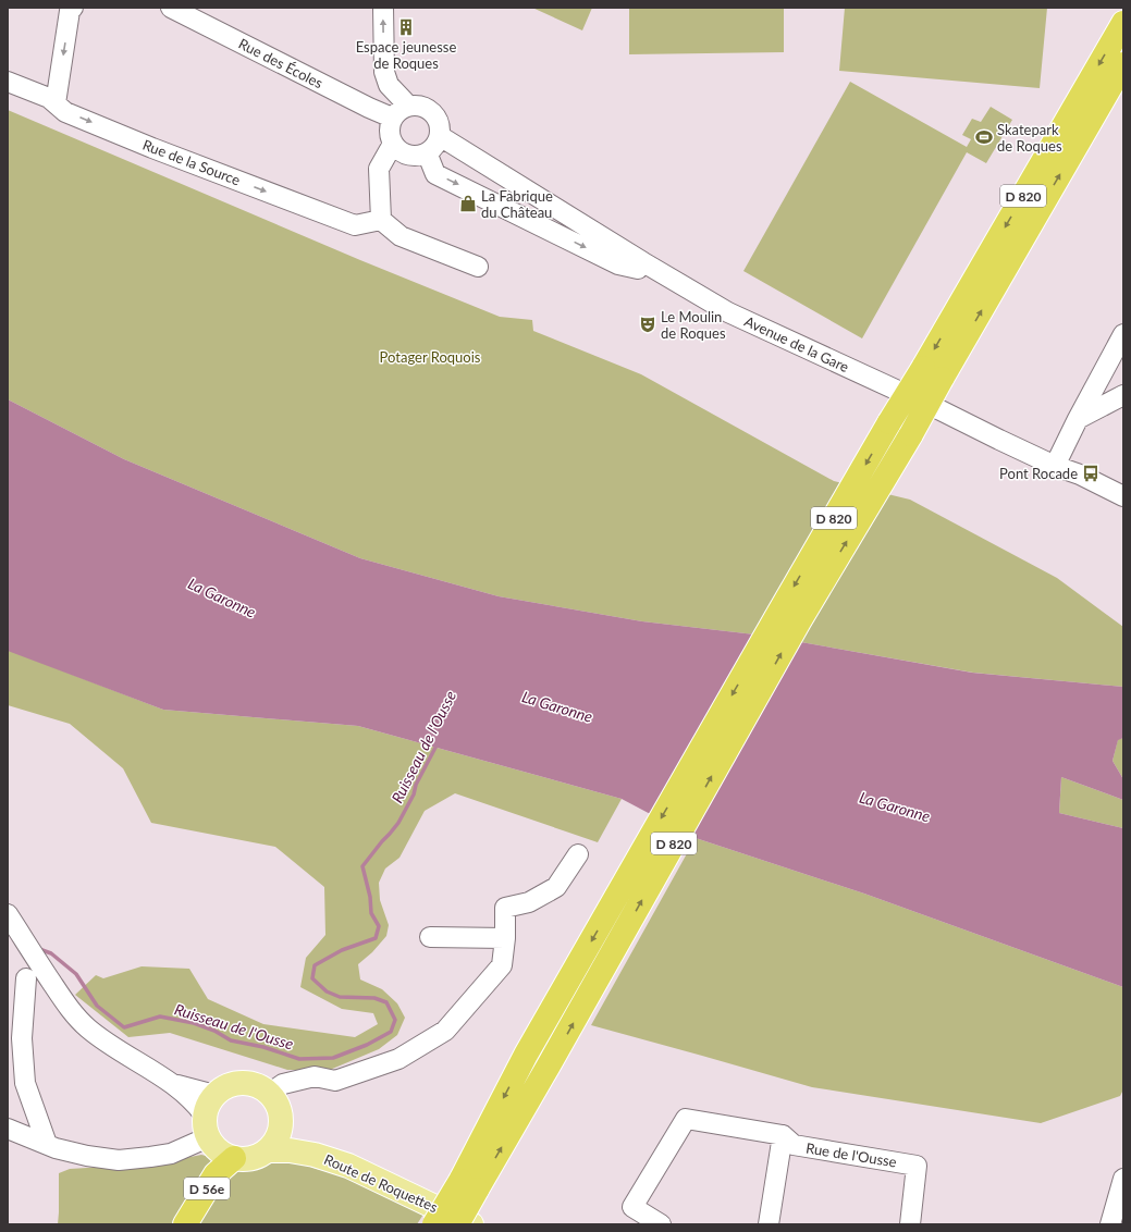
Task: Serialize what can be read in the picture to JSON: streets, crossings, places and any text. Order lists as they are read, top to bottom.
{
  "streets": {
    "highway": ["D 820", "D 56e"],
    "main road": ["Route de Roquettes"],
    "street": [
      "Rue des Écoles",
      "Rue de la Source",
      "Avenue de la Gare",
      "Rue de l'Ousse"
    ]
  },
  "crossings": [
    ["Rue des Écoles", "Avenue de la Gare"],
    ["Route de Roquettes", "D 56e"]
  ],
  "one_way": ["Rue de la Source"],
  "water": ["La Garonne", "Ruisseau de l'Ousse"],
  "parks": ["Potager Roquois"],
  "places": {
    "building": ["Espace jeunesse de Roques"],
    "sports": ["Skatepark de Roques"],
    "shop": ["La Fabrique du Château"],
    "theatre": ["Le Moulin de Roques"],
    "bus stop": ["Pont Rocade"]
  }
}
